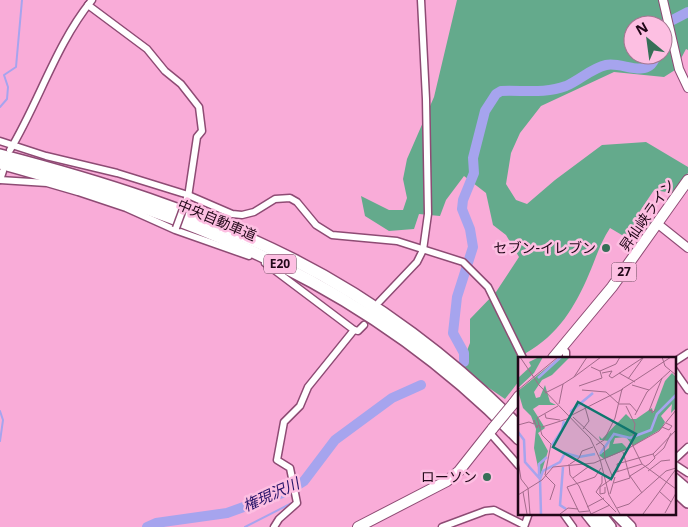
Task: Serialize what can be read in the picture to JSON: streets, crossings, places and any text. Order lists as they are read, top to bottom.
{
  "streets": {
    "highway": ["中央自動車道", "E20"],
    "main road": ["昇仙峡ライン", "27"]
  },
  "water": ["権現沢川"],
  "places": ["セブン-イレブン", "ローソン"],
  "north": "top left"
}
